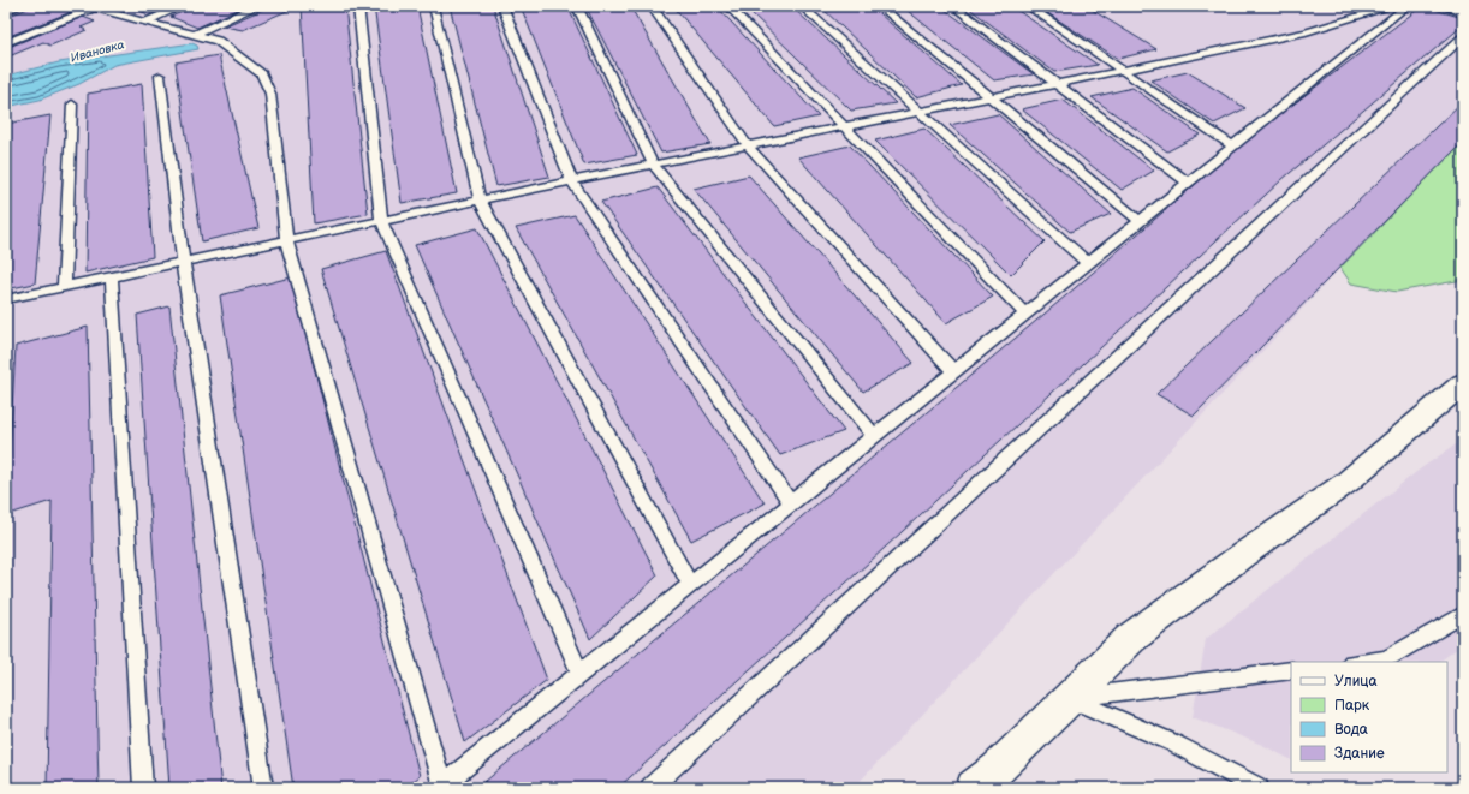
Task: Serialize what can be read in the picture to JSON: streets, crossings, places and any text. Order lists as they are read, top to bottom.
{
  "water": ["Ивановка"],
  "legend": [
    "Улица",
    "Парк",
    "Вода",
    "Здание"
  ]
}
